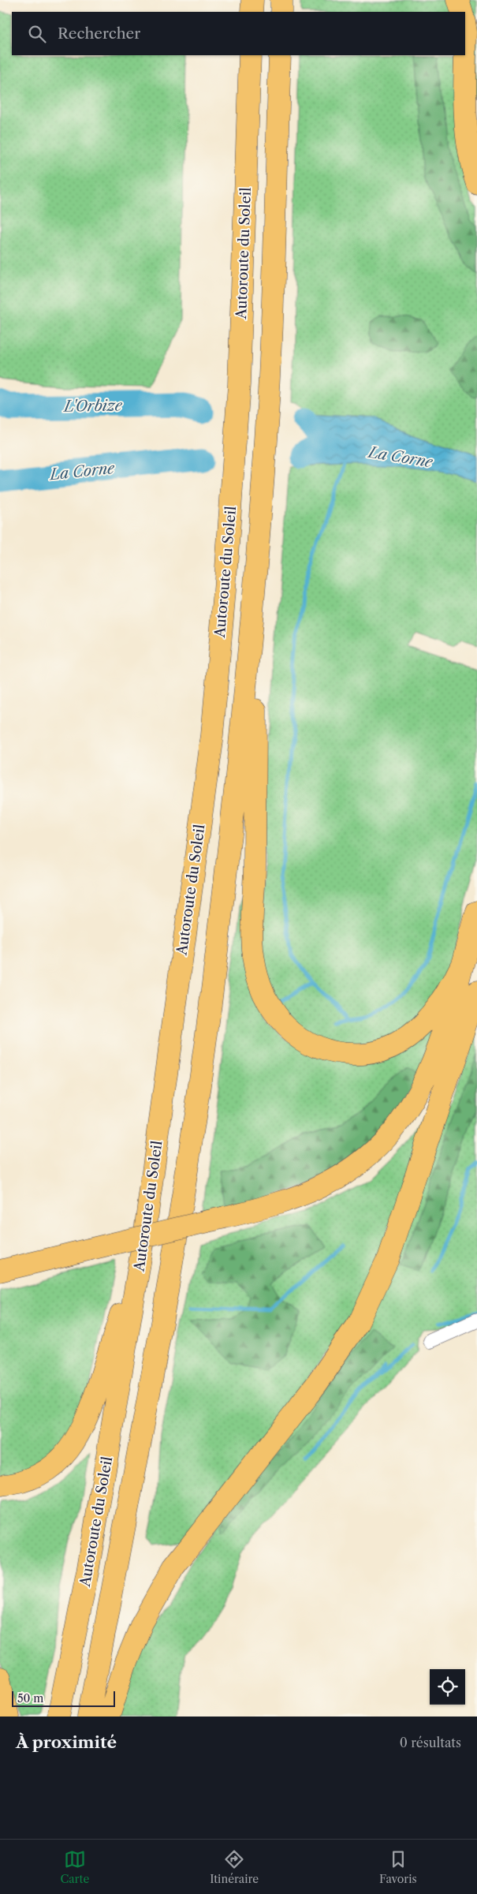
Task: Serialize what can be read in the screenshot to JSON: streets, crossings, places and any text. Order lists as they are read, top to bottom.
{
  "streets": {
    "highway": ["Autoroute du Soleil"]
  },
  "water": ["L'Orbize", "La Corne"],
  "scale_bar": "50 m",
  "page": {
    "search": "Rechercher",
    "scale": "50 m",
    "heading": ["À proximité", "0 résultats"],
    "nav": ["Carte", "Itinéraire", "Favoris"]
  }
}
